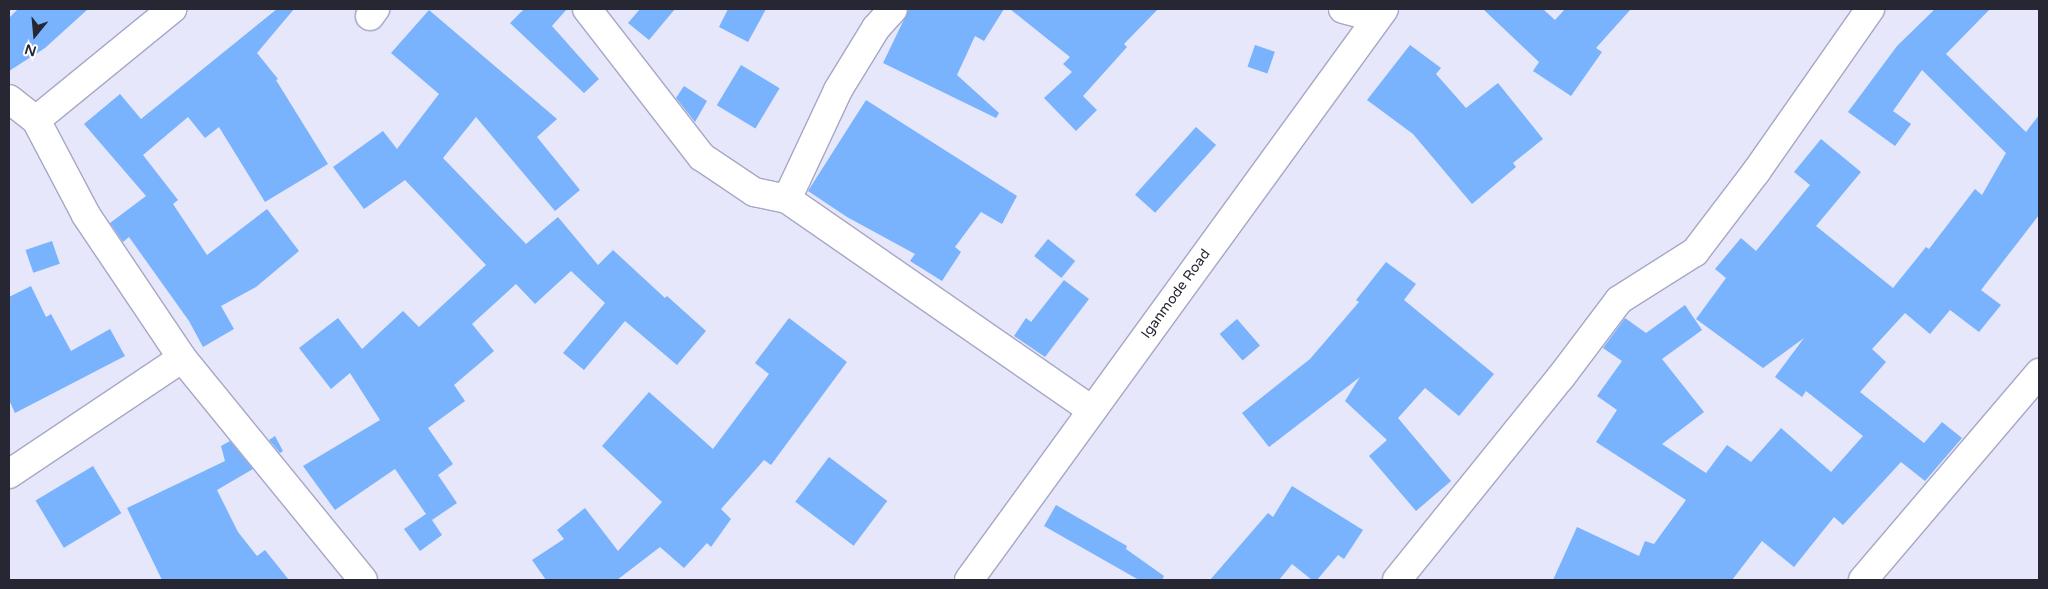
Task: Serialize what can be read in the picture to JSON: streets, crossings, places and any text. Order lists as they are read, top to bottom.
{
  "streets": {
    "street": ["Iganmode Road"]
  },
  "north": "bottom"
}
